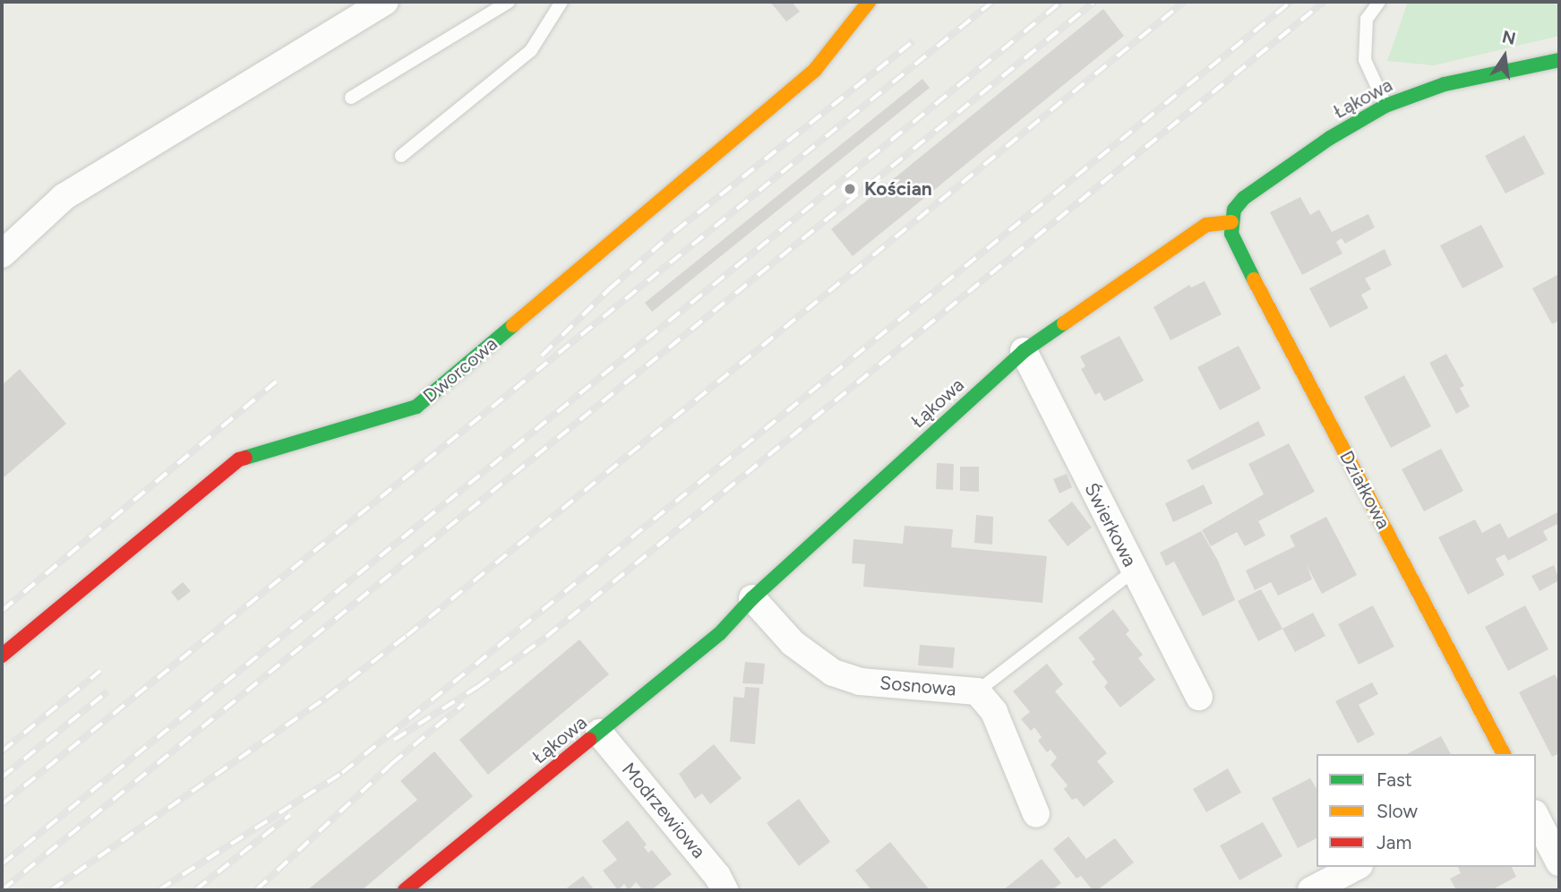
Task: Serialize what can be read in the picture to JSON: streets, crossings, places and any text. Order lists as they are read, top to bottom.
{
  "streets": {
    "street": [
      "Łąkowa",
      "Dworcowa",
      "Działkowa",
      "Świerkowa",
      "Sosnowa",
      "Modrzewiowa"
    ]
  },
  "crossings": [
    ["Łąkowa", "Działkowa"],
    ["Łąkowa", "Świerkowa"],
    ["Łąkowa", "Sosnowa"],
    ["Łąkowa", "Modrzewiowa"]
  ],
  "places": ["Kościan"],
  "legend": ["Fast", "Slow", "Jam"],
  "north": "top"
}
